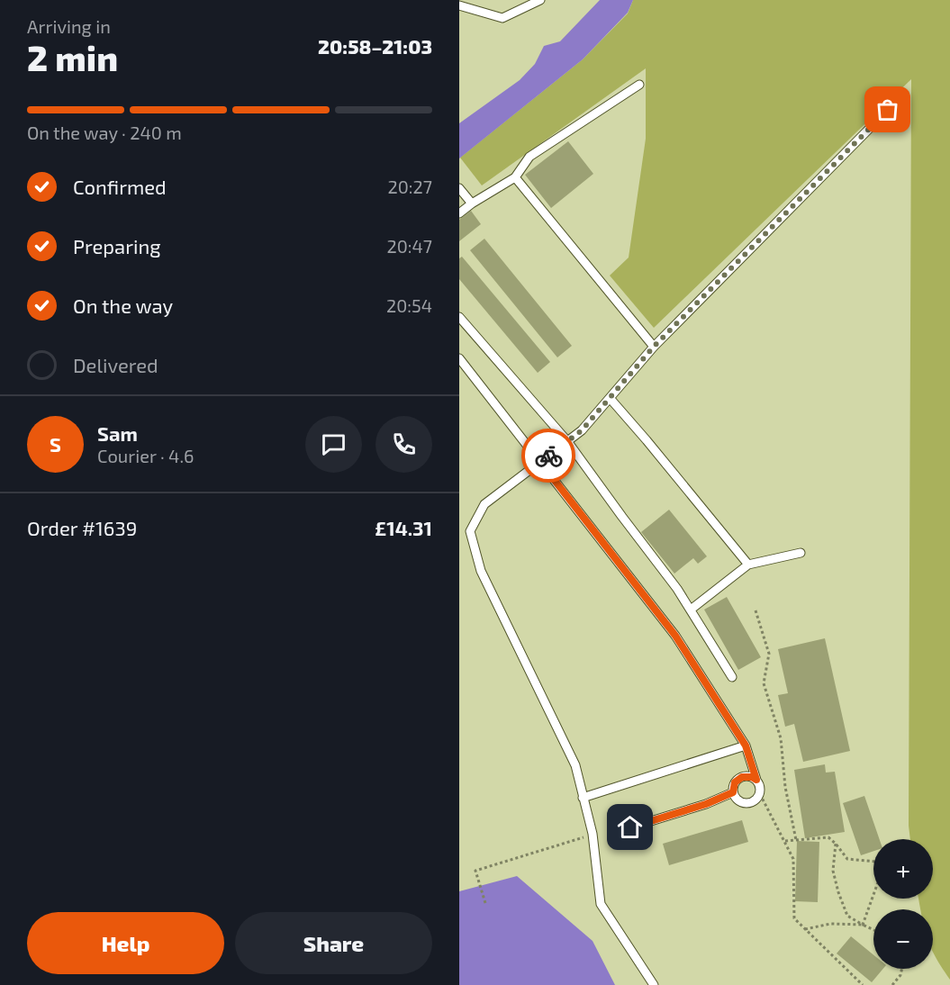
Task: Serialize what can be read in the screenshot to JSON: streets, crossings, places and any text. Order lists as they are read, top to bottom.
{
  "page": {
    "heading": ["2 min", "Arriving in", "20:58–21:03"],
    "panel": [
      "Sam",
      "Courier · 4.6",
      "Order #1639",
      "£14.31"
    ],
    "bar": "On the way · 240 m",
    "list": [
      ["Confirmed", "20:27"],
      ["Preparing", "20:47"],
      ["On the way", "20:54"],
      "Delivered"
    ],
    "round": "S",
    "map_buttons": ["+", "−"],
    "buttons": ["Help", "Share"]
  }
}
